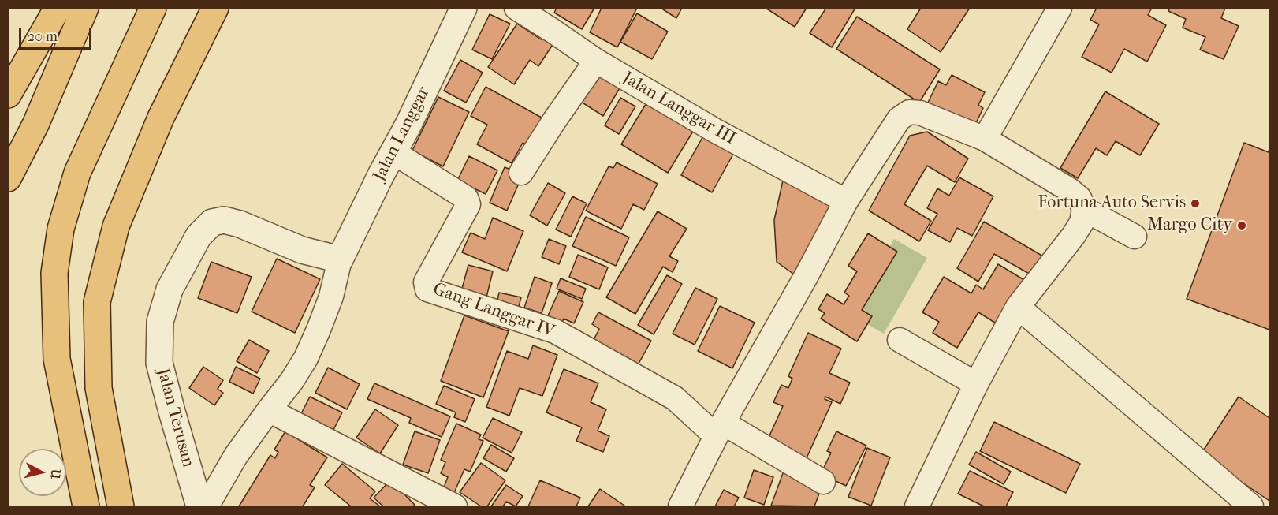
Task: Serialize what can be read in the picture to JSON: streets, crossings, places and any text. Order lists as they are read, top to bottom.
{
  "streets": {
    "street": [
      "Jalan Langgar III",
      "Jalan Langgar",
      "Gang Langgar IV",
      "Jalan Terusan"
    ]
  },
  "crossings": [
    ["Jalan Langgar", "Gang Langgar IV"],
    ["Jalan Langgar", "Jalan Terusan"]
  ],
  "places": ["Fortuna Auto Servis", "Margo City"],
  "scale_bar": "20 m",
  "north": "right"
}
